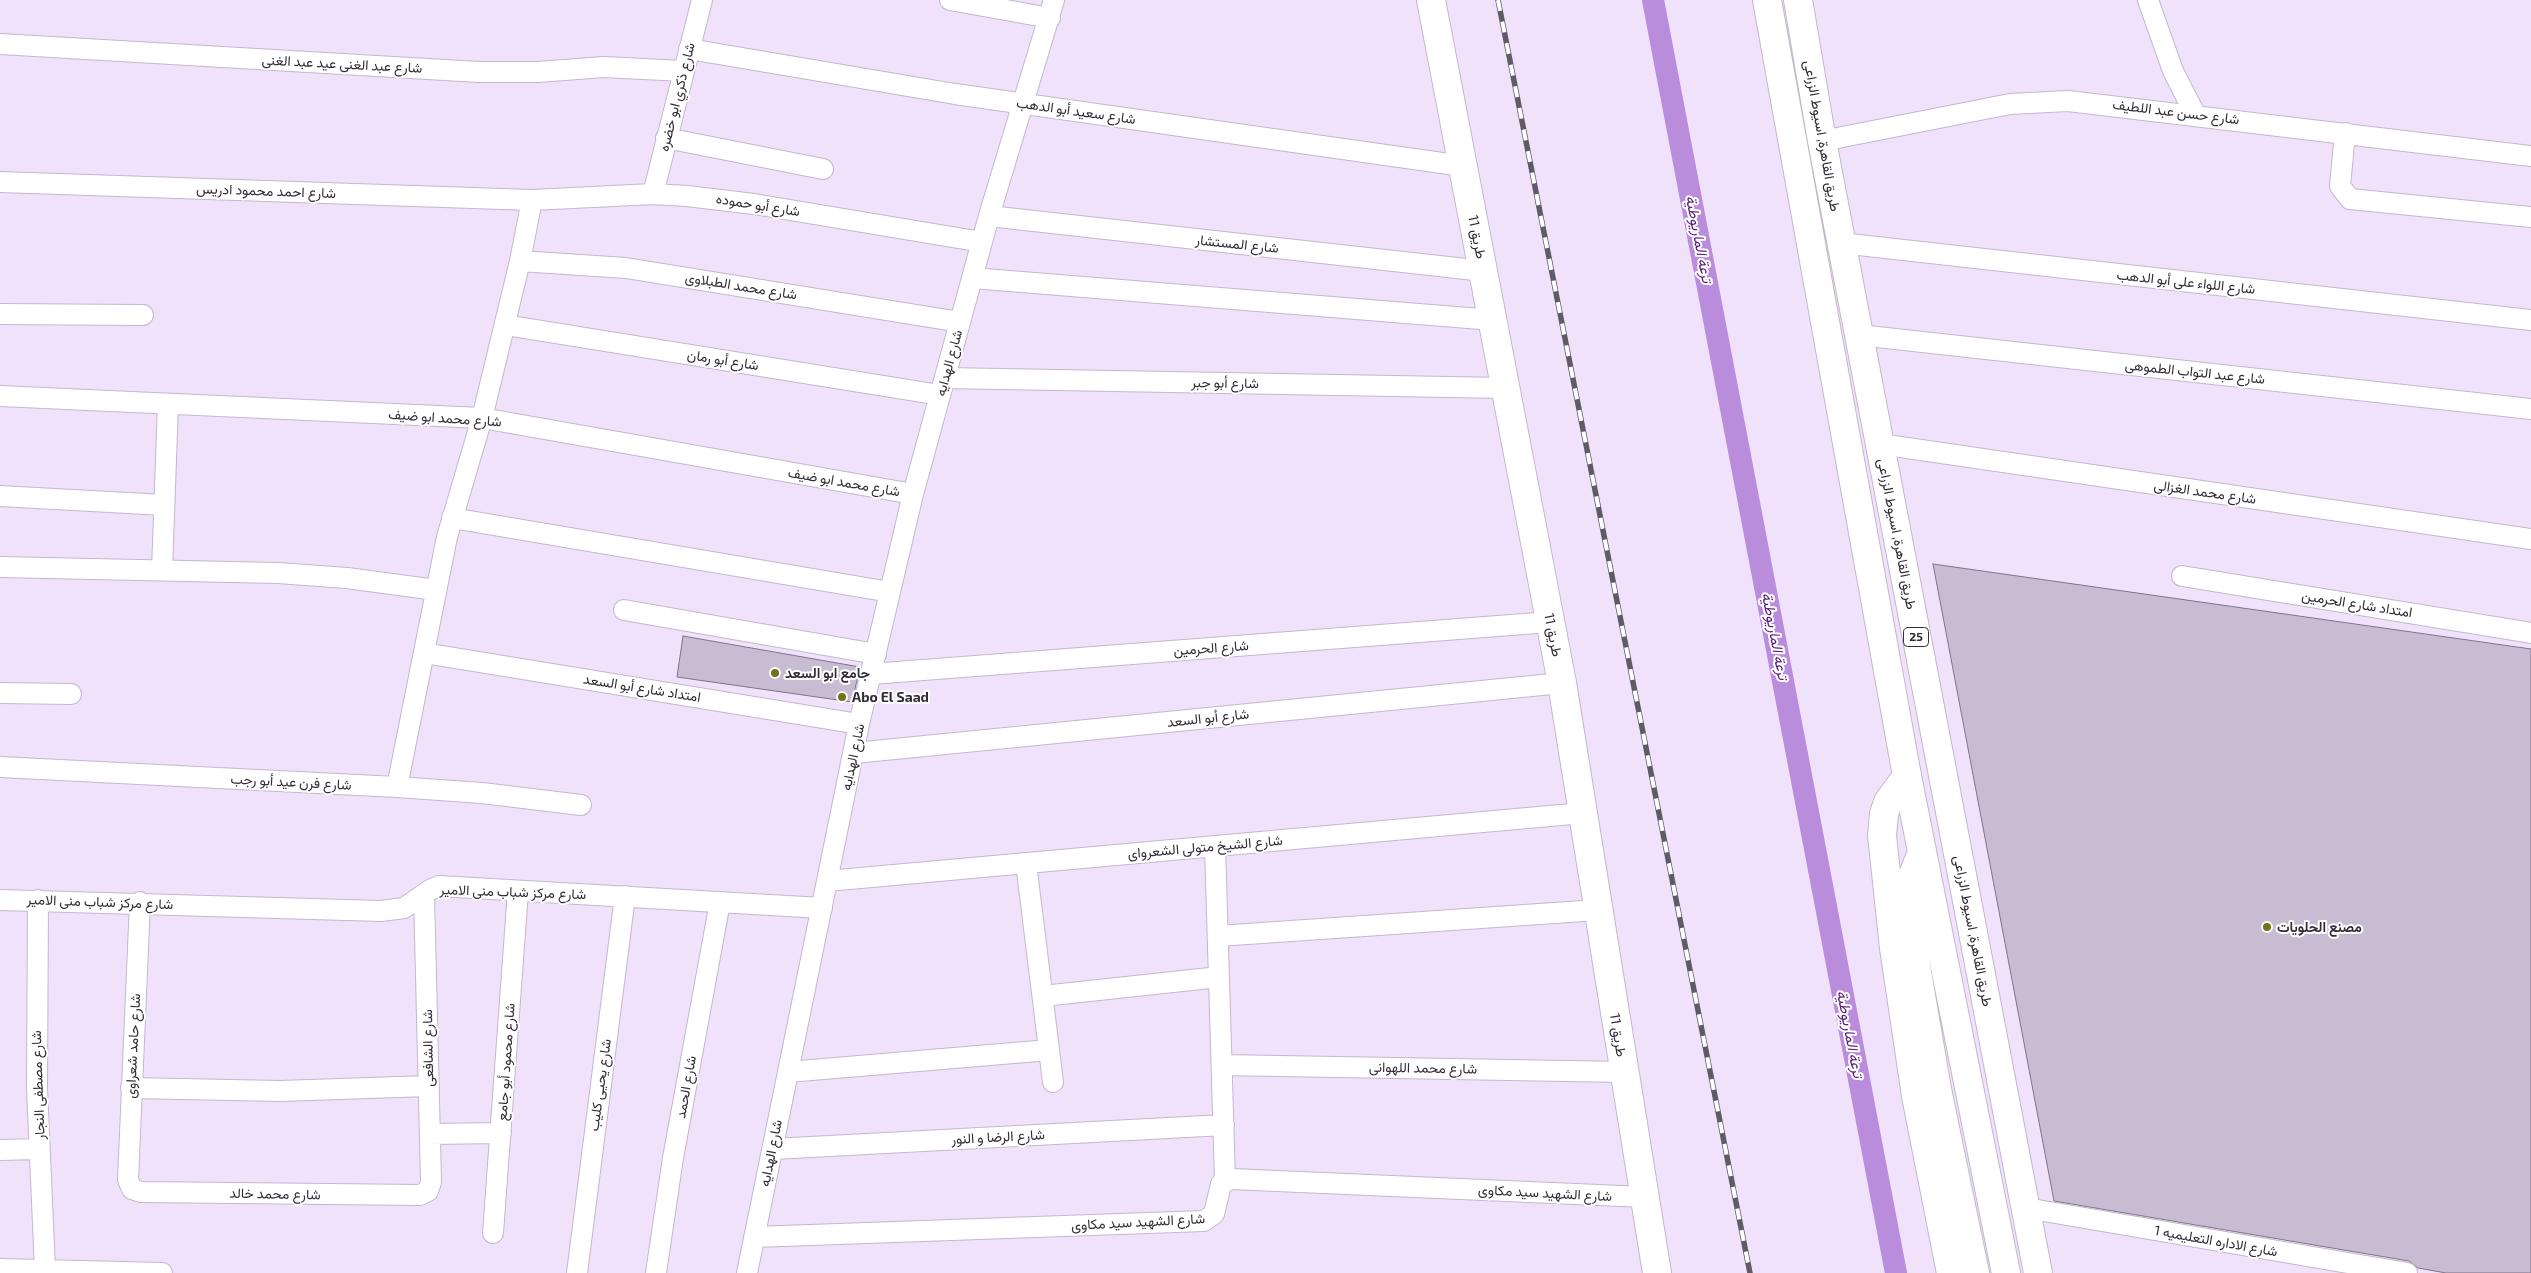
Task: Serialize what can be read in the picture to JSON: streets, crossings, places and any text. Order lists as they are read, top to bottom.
{
  "streets": {
    "main road": ["طريق القاهرة, اسيوط الزراعى", "طريق 11", "25"],
    "street": [
      "شارع عبد الغنى عيد عبد الغنى",
      "شارع ذكري ابو خضره",
      "شارع سعيد أبو الدهب",
      "شارع حسن عبد اللطيف",
      "شارع احمد محمود ادريس",
      "شارع أبو حموده",
      "شارع المستشار",
      "شارع اللواء على أبو الدهب",
      "شارع محمد الطبلاوى",
      "شارع أبو رمان",
      "شارع الهدايه",
      "شارع عبد التواب الطموهى",
      "شارع أبو جبر",
      "شارع محمد ابو ضيف",
      "شارع محمد الغزالى",
      "امتداد شارع الحرمين",
      "شارع الحرمين",
      "امتداد شارع أبو السعد",
      "شارع أبو السعد",
      "شارع فرن عيد أبو رجب",
      "شارع الشيخ متولى الشعرواى",
      "شارع مركز شباب منى الامير",
      "شارع حامد شعراوى",
      "شارع الشافعى",
      "شارع محمود أبو جامع",
      "شارع محمد اللهوانى",
      "شارع مصطفى النجار",
      "شارع يحيى كليب",
      "شارع الحمد",
      "شارع الرضا و النور",
      "شارع الشهيد سيد مكاوى",
      "شارع محمد خالد",
      "شارع الاداره التعليميه 1"
    ]
  },
  "crossings": [
    ["شارع عبد الغنى عيد عبد الغنى", "شارع ذكري ابو خضره"],
    ["شارع ذكري ابو خضره", "شارع سعيد أبو الدهب"],
    ["شارع ذكري ابو خضره", "شارع أبو حموده"],
    ["شارع سعيد أبو الدهب", "طريق 11"],
    ["شارع سعيد أبو الدهب", "شارع الهدايه"],
    ["شارع حسن عبد اللطيف", "طريق القاهرة, اسيوط الزراعى"],
    ["طريق القاهرة, اسيوط الزراعى", "شارع اللواء على أبو الدهب"],
    ["طريق القاهرة, اسيوط الزراعى", "شارع عبد التواب الطموهى"],
    ["طريق القاهرة, اسيوط الزراعى", "شارع محمد الغزالى"],
    ["طريق القاهرة, اسيوط الزراعى", "شارع الاداره التعليميه 1"],
    ["شارع احمد محمود ادريس", "شارع أبو حموده"],
    ["شارع أبو حموده", "شارع الهدايه"],
    ["طريق 11", "شارع المستشار"],
    ["طريق 11", "شارع أبو جبر"],
    ["طريق 11", "شارع الحرمين"],
    ["طريق 11", "شارع أبو السعد"],
    ["طريق 11", "شارع الشيخ متولى الشعرواى"],
    ["طريق 11", "شارع محمد اللهوانى"],
    ["طريق 11", "شارع الشهيد سيد مكاوى"],
    ["شارع المستشار", "شارع الهدايه"],
    ["شارع محمد الطبلاوى", "شارع الهدايه"],
    ["شارع أبو رمان", "شارع الهدايه"],
    ["شارع أبو رمان", "شارع أبو جبر"],
    ["شارع الهدايه", "شارع أبو جبر"],
    ["شارع الهدايه", "شارع محمد ابو ضيف"],
    ["شارع الهدايه", "شارع الحرمين"],
    ["شارع الهدايه", "امتداد شارع أبو السعد"],
    ["شارع الهدايه", "شارع أبو السعد"],
    ["شارع الهدايه", "شارع الشيخ متولى الشعرواى"],
    ["شارع الهدايه", "شارع مركز شباب منى الامير"],
    ["شارع الهدايه", "شارع الرضا و النور"],
    ["شارع الهدايه", "شارع الشهيد سيد مكاوى"],
    ["شارع مركز شباب منى الامير", "شارع حامد شعراوى"],
    ["شارع مركز شباب منى الامير", "شارع الشافعى"],
    ["شارع مركز شباب منى الامير", "شارع محمود أبو جامع"],
    ["شارع مركز شباب منى الامير", "شارع مصطفى النجار"],
    ["شارع مركز شباب منى الامير", "شارع يحيى كليب"],
    ["شارع مركز شباب منى الامير", "شارع الحمد"],
    ["شارع حامد شعراوى", "شارع محمد خالد"],
    ["شارع الشافعى", "شارع محمد خالد"]
  ],
  "water": ["ترعة الماريوطية"],
  "places": ["جامع ابو السعد", "Abo El Saad", "مصنع الحلويات"]
}
